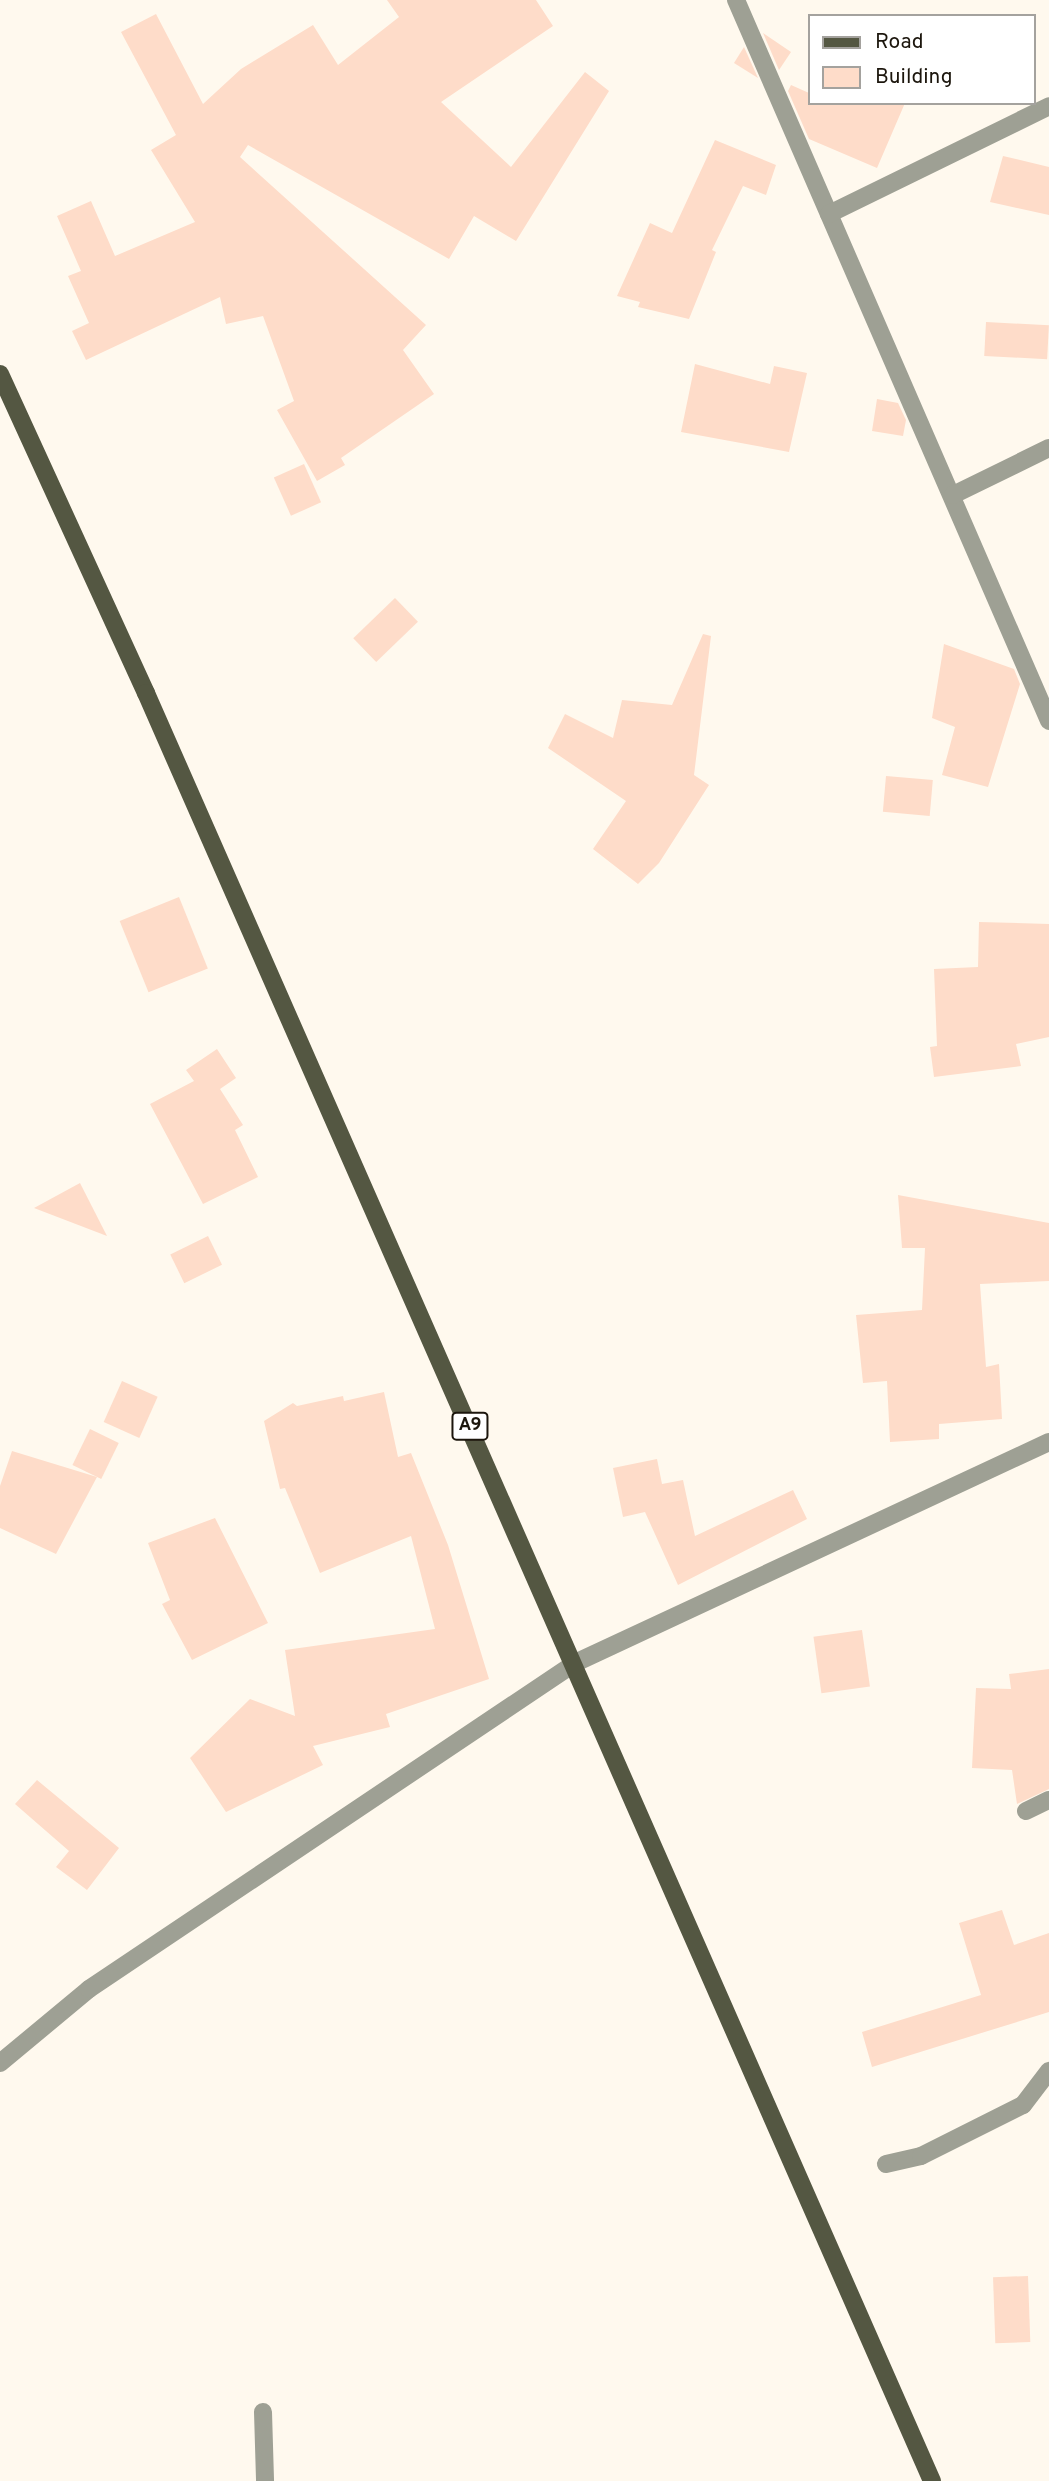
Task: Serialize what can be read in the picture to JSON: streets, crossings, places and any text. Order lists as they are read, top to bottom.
{
  "streets": {
    "main road": ["A9"]
  },
  "legend": ["Road", "Building"]
}
